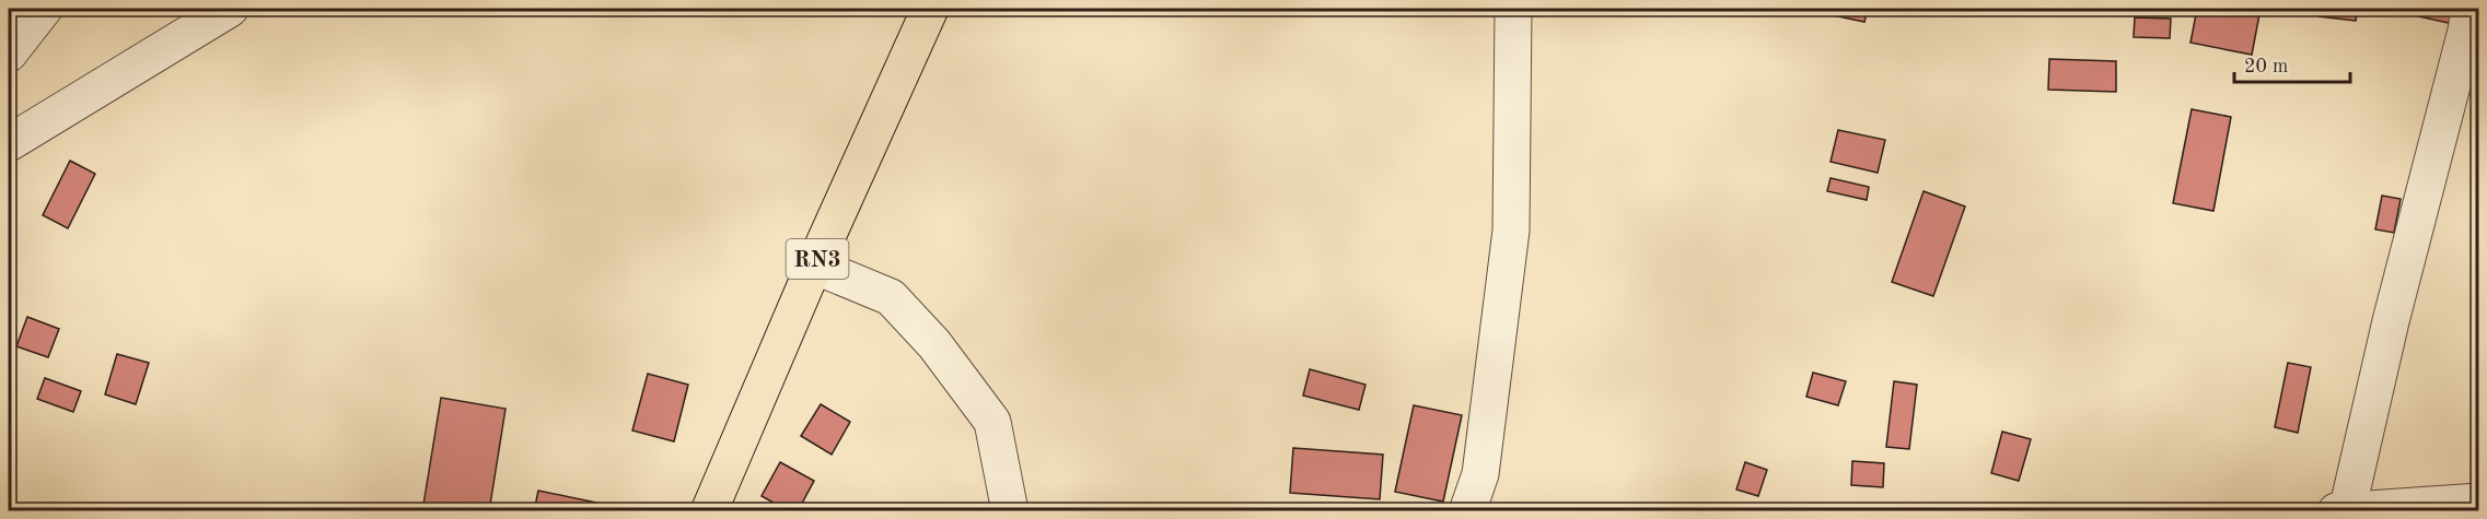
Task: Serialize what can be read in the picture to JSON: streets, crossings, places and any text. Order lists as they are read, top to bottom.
{
  "streets": {
    "highway": ["RN3"]
  },
  "scale_bar": "20 m"
}
